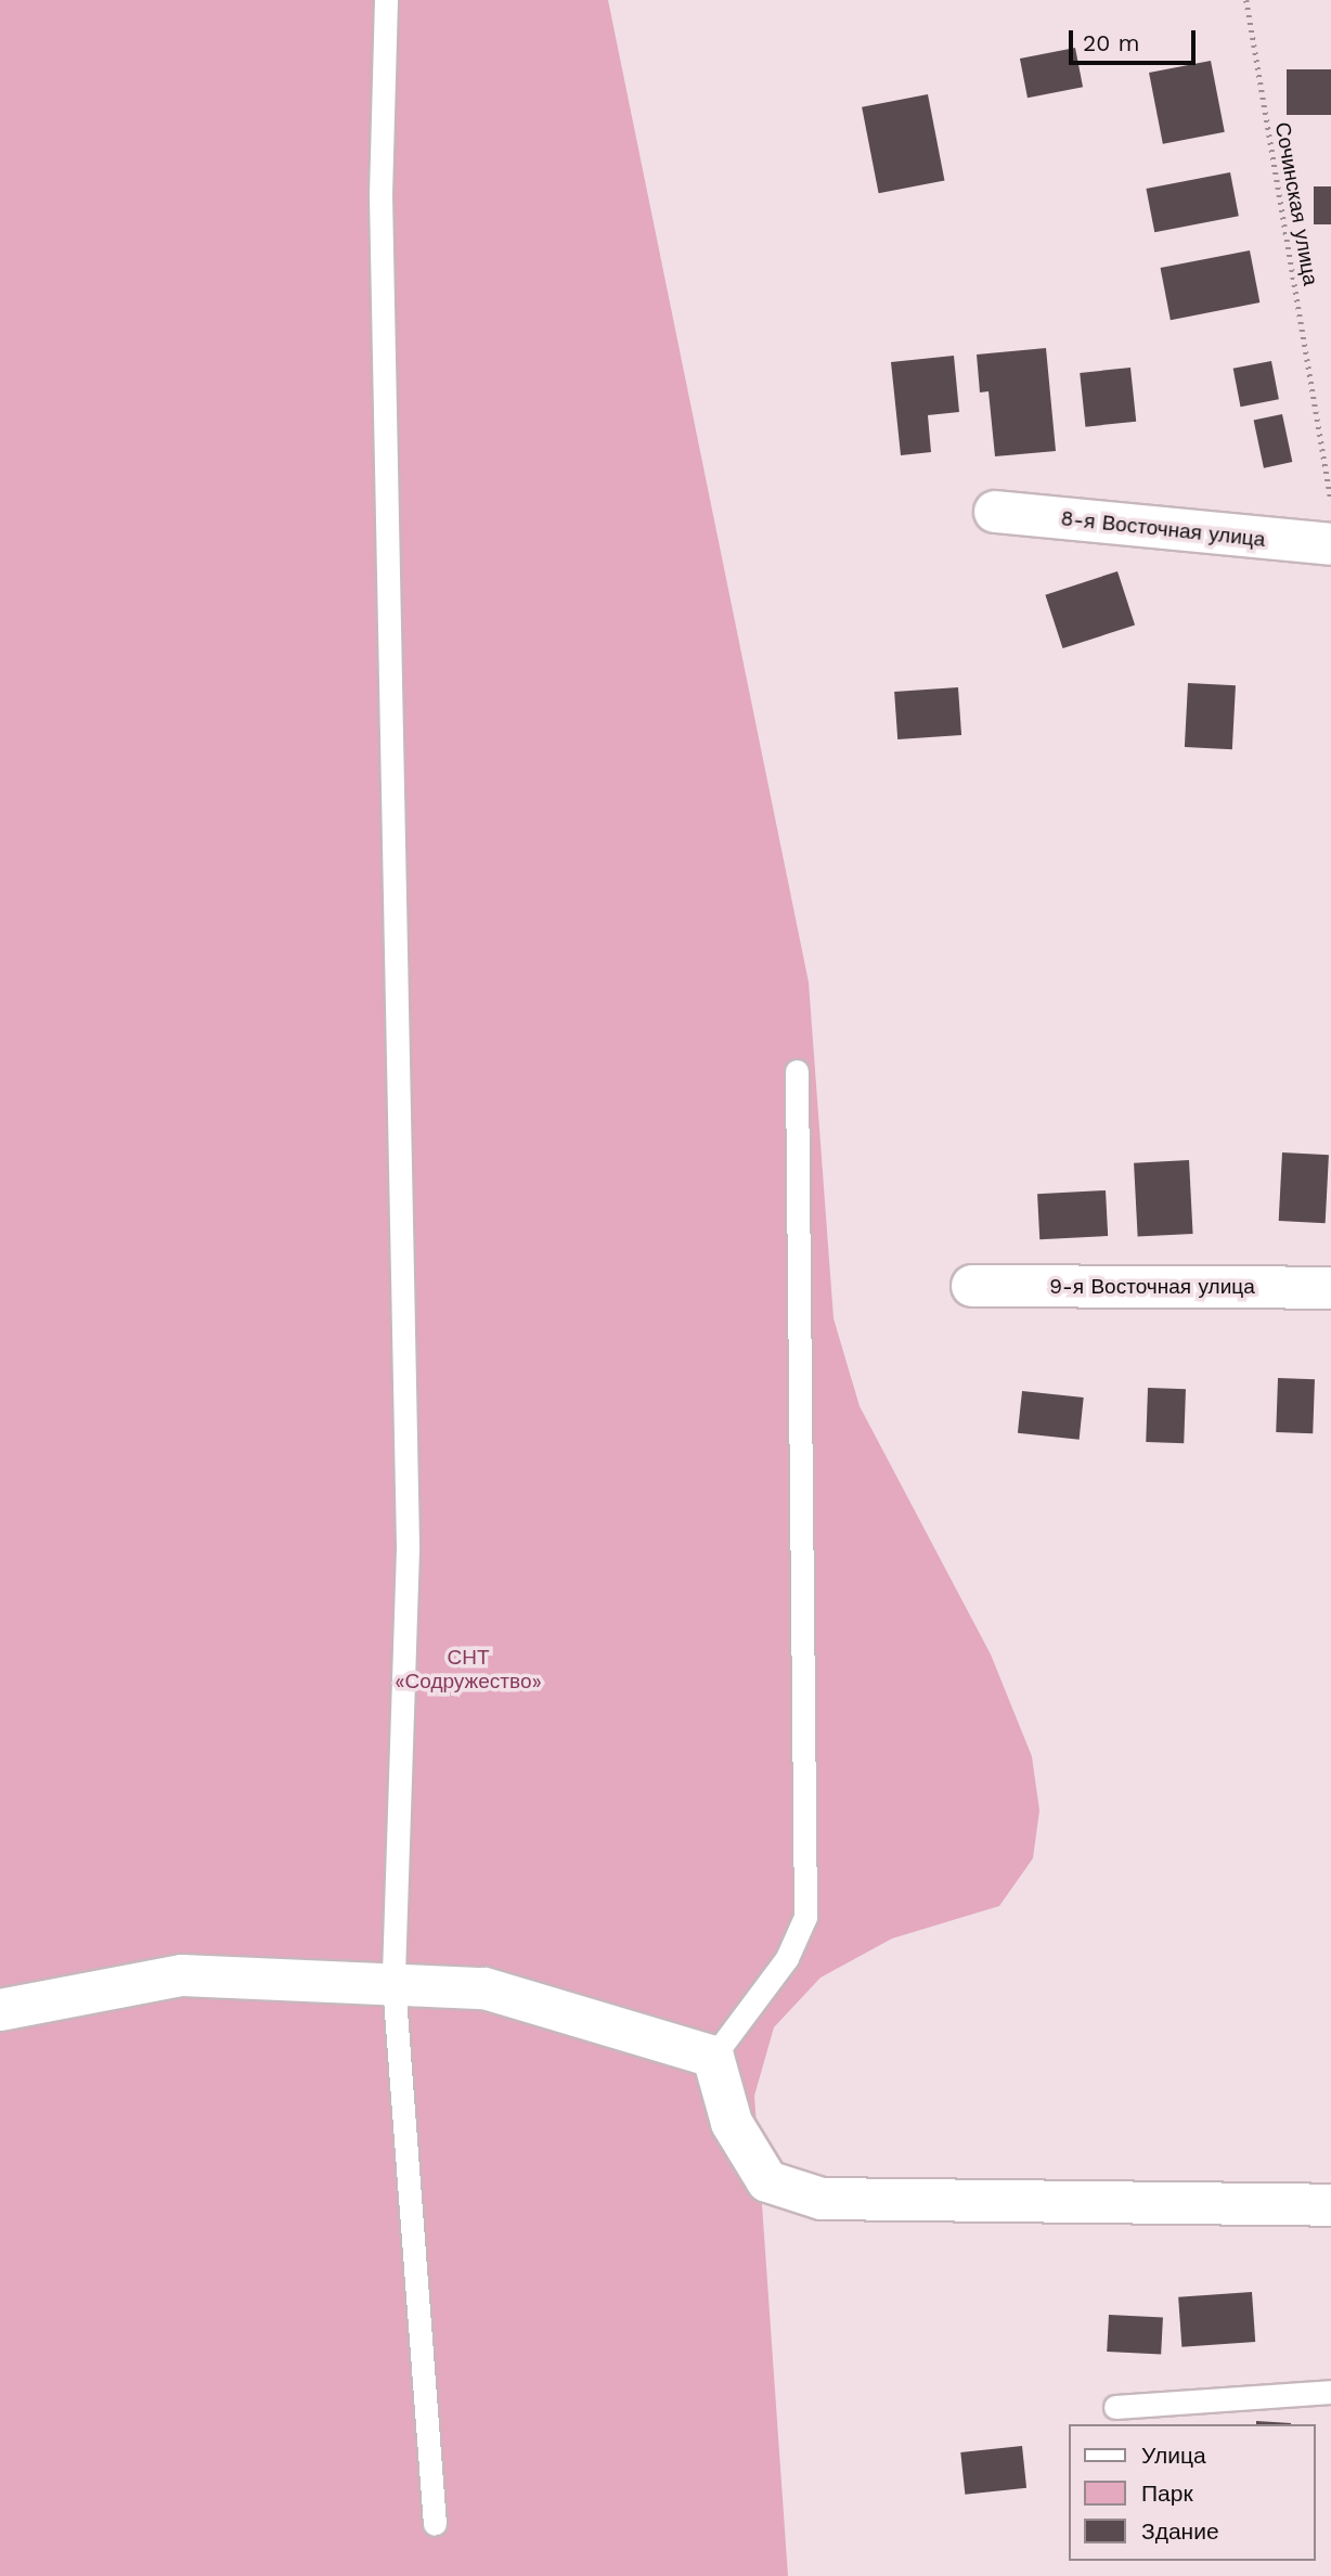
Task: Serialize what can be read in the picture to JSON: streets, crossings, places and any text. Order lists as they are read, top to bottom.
{
  "streets": {
    "street": ["8-я Восточная улица", "9-я Восточная улица"],
    "path": ["Сочинская улица"]
  },
  "parks": ["СНТ «Содружество»"],
  "legend": ["Улица", "Парк", "Здание"],
  "scale_bar": "20 m"
}
